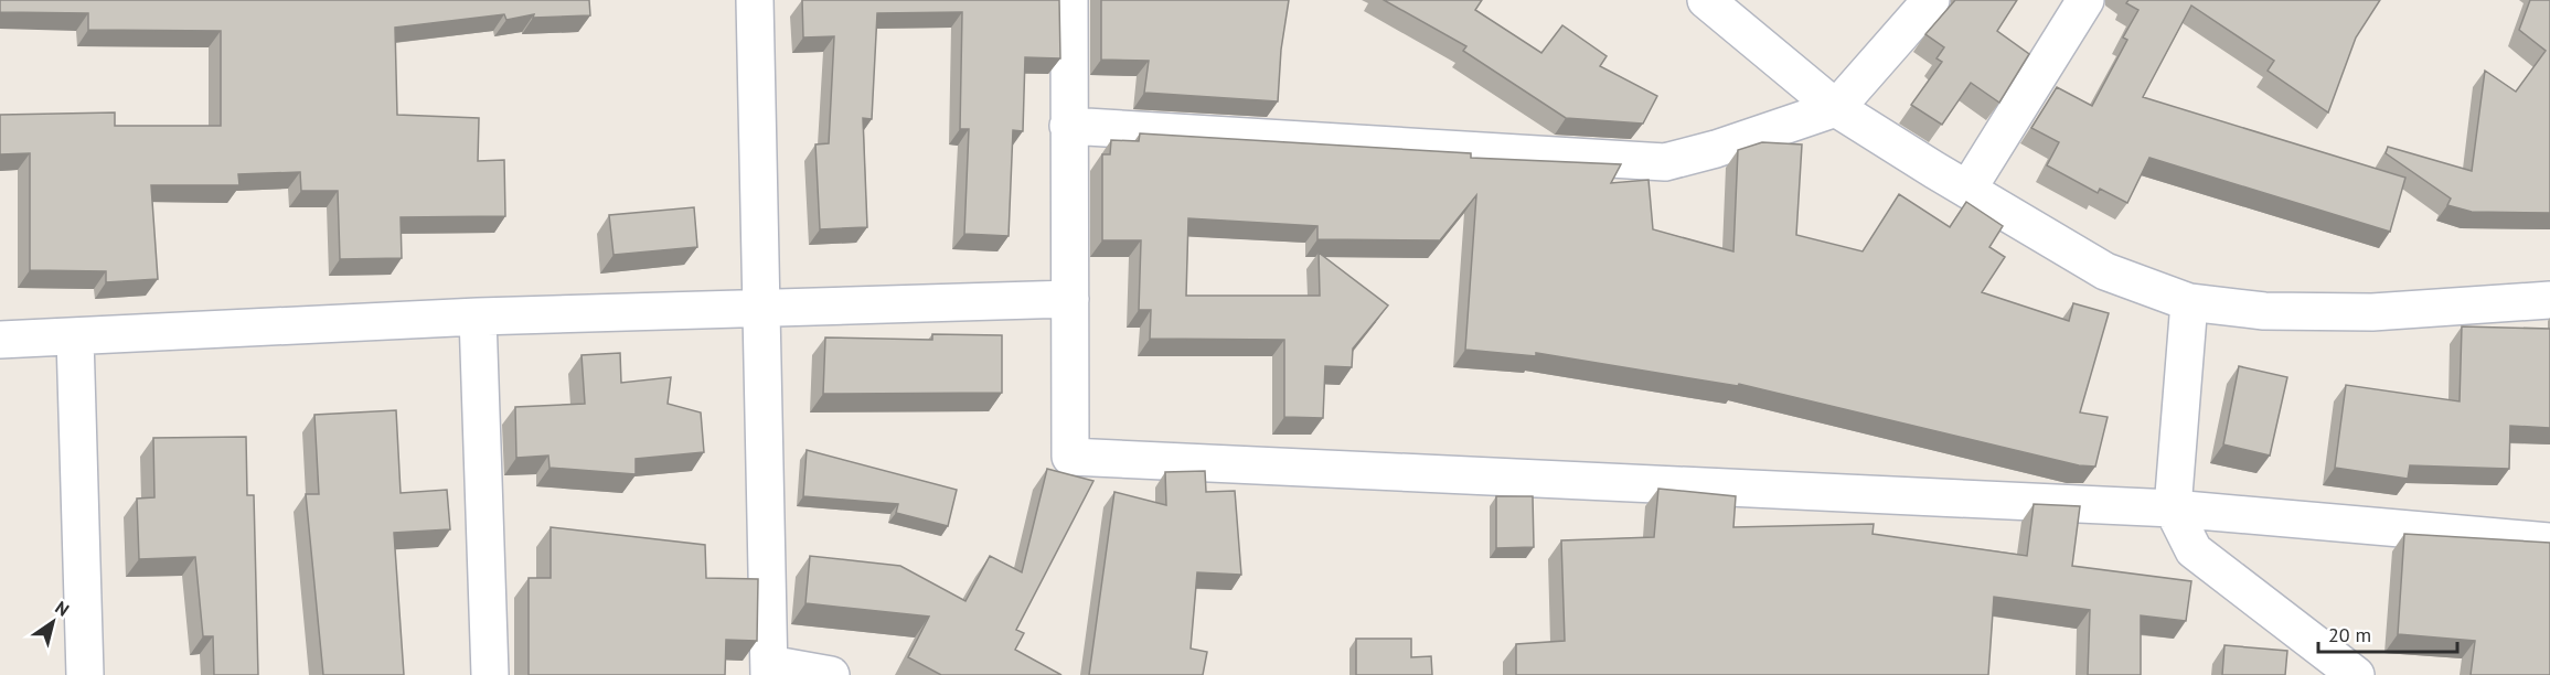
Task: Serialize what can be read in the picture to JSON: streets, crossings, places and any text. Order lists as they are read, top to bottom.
{
  "scale_bar": "20 m",
  "north": "top right"
}
